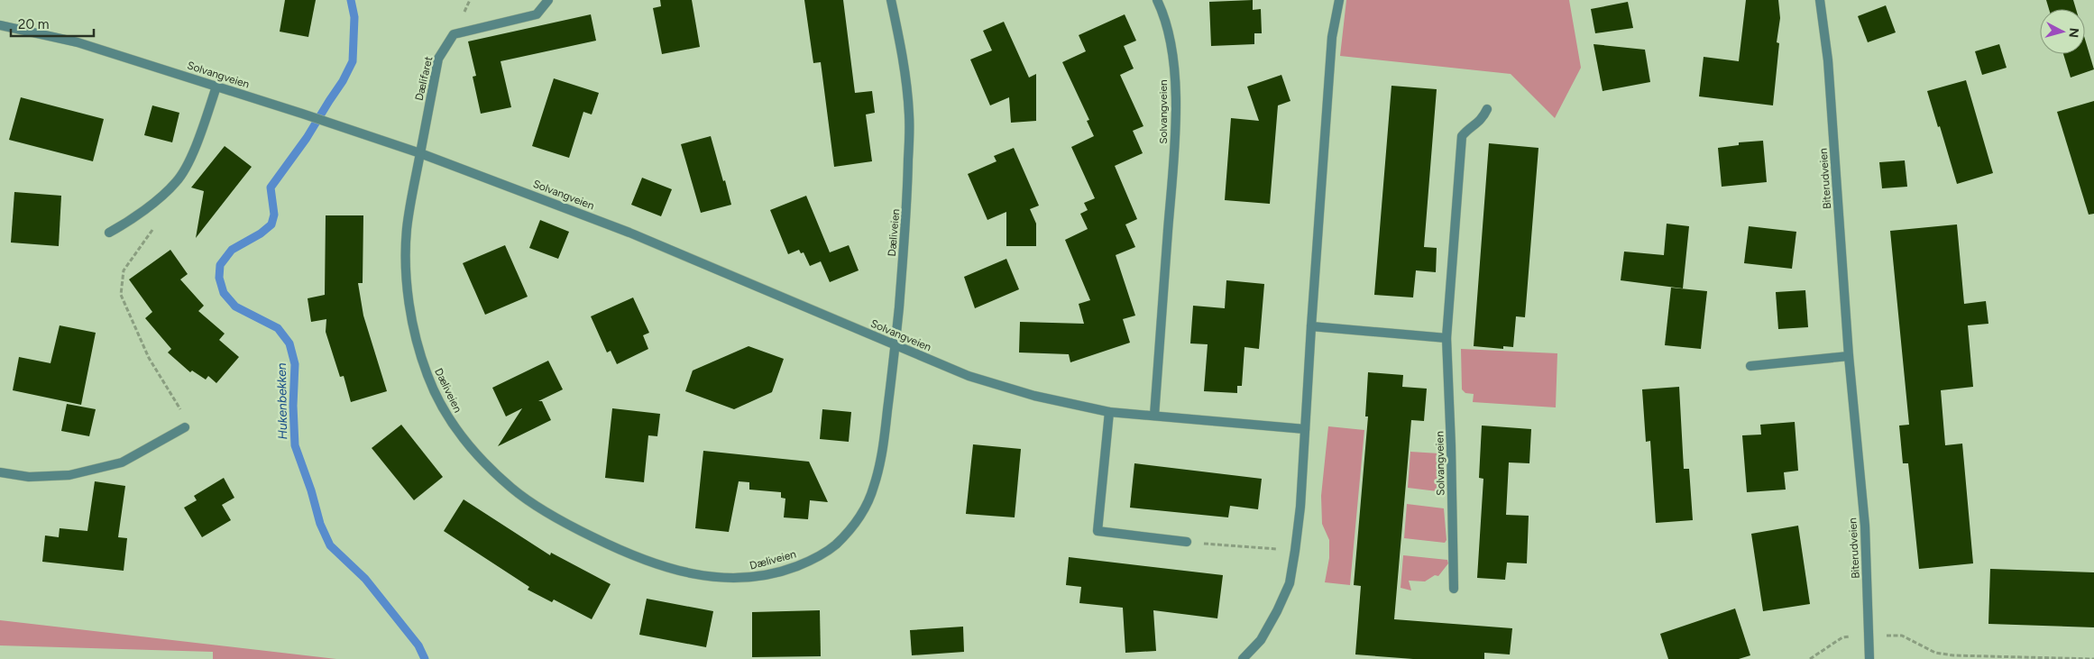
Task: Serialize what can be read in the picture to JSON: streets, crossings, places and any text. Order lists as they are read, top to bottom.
{
  "streets": {
    "street": [
      "Solvangveien",
      "Dælifaret",
      "Biterudveien",
      "Dæliveien"
    ]
  },
  "crossings": [
    ["Solvangveien", "Dælifaret"],
    ["Solvangveien", "Dæliveien"],
    ["Dælifaret", "Dæliveien"]
  ],
  "water": ["Hukenbekken"],
  "scale_bar": "20 m",
  "north": "right"
}
